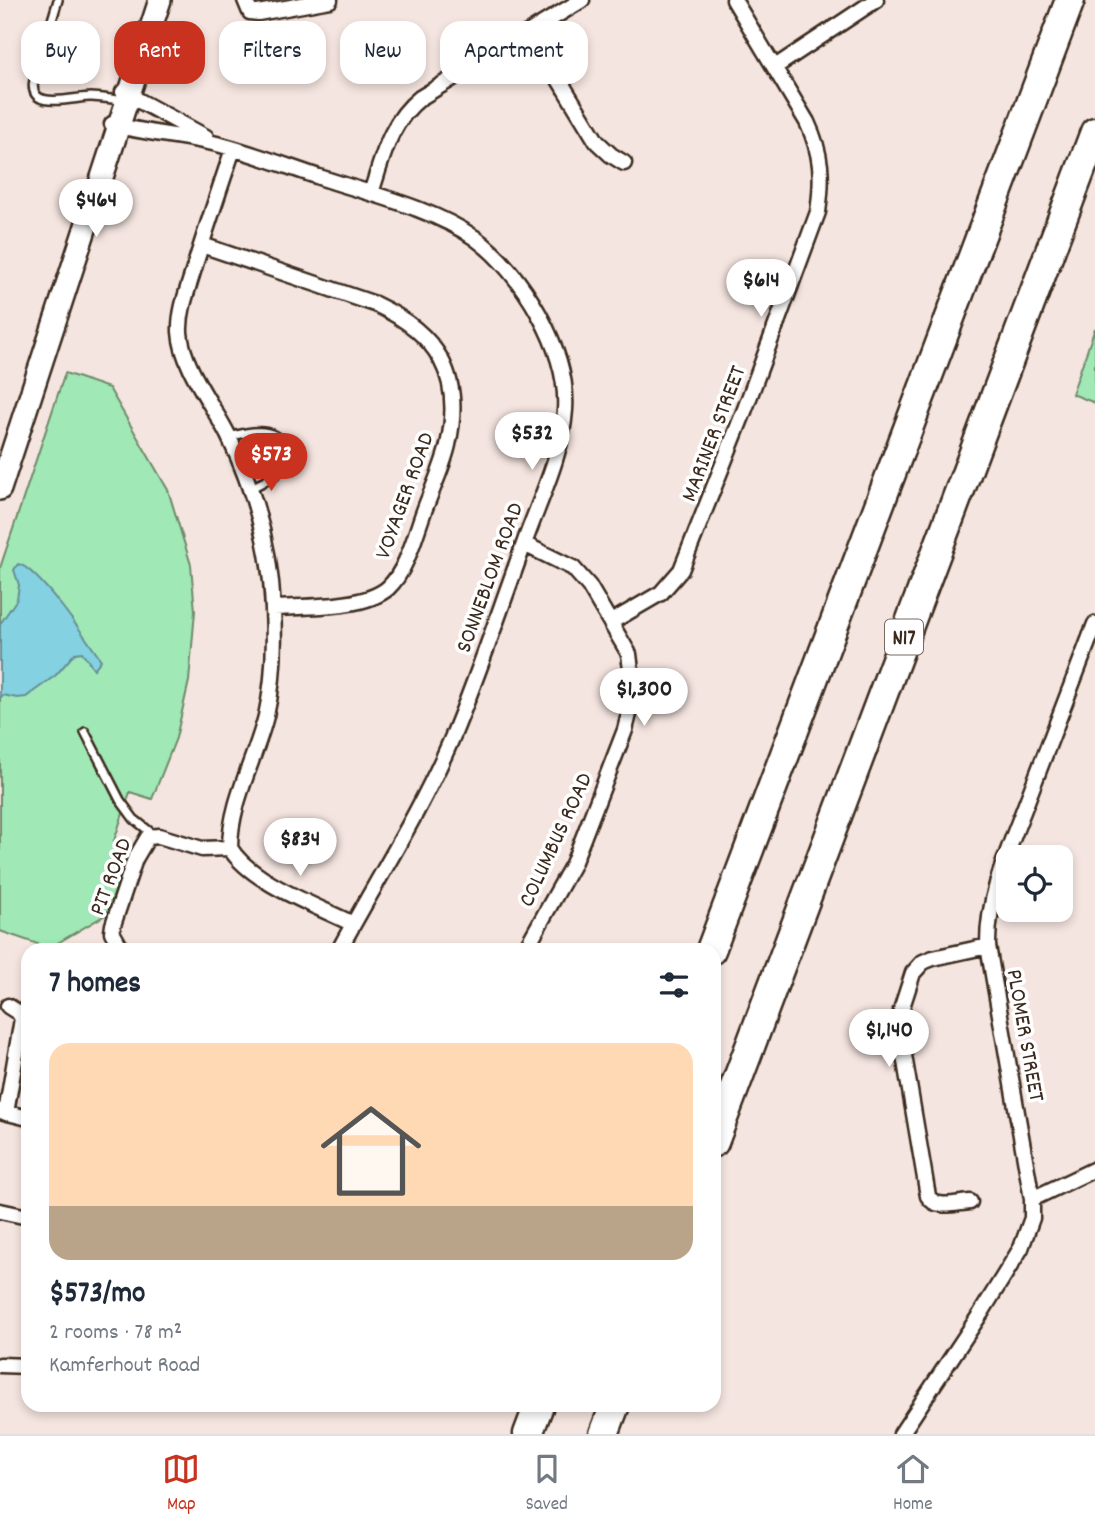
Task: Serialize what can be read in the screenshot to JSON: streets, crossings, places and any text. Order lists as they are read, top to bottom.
{
  "streets": {
    "highway": ["N17"],
    "street": [
      "MARINER STREET",
      "VOYAGER ROAD",
      "SONNEBLOM ROAD",
      "COLUMBUS ROAD",
      "PIT ROAD",
      "PLOMER STREET"
    ]
  },
  "crossings": [
    ["MARINER STREET", "COLUMBUS ROAD"],
    ["SONNEBLOM ROAD", "COLUMBUS ROAD"]
  ],
  "page": {
    "chip": [
      "Buy",
      "Rent",
      "Filters",
      "New",
      "Apartment"
    ],
    "price": [
      "$464",
      "$614",
      "$532",
      "$573",
      "$1,300",
      "$834",
      "$1,140"
    ],
    "heading": "7 homes",
    "list": [
      {
        "name": "$573/mo",
        "note": "2 rooms · 78 m² · Kamferhout Road"
      }
    ],
    "tabs": ["Map", "Saved", "Home"]
  }
}
